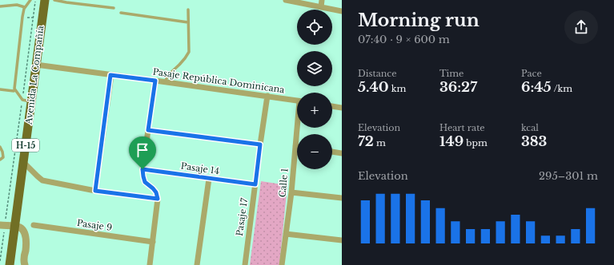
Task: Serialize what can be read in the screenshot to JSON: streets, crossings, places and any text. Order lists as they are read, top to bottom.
{
  "streets": {
    "main road": ["Avenida La Compañía", "H-15"],
    "street": [
      "Pasaje República Dominicana",
      "Pasaje 14",
      "Calle 1",
      "Pasaje 17",
      "Pasaje 9"
    ]
  },
  "crossings": [
    ["Avenida La Compañía", "Pasaje República Dominicana"],
    ["Pasaje República Dominicana", "Pasaje 17"],
    ["Pasaje 14", "Pasaje 17"]
  ],
  "page": {
    "heading": ["Morning run", "07:40 · 9 × 600 m"],
    "map_buttons": ["+", "−"],
    "stats": [
      ["Distance", "5.40 km"],
      ["Time", "36:27"],
      ["Pace", "6:45 /km"],
      ["Elevation", "72 m"],
      ["Heart rate", "149 bpm"],
      ["kcal", "383"]
    ],
    "chart": ["Elevation", "295–301 m"]
  }
}
